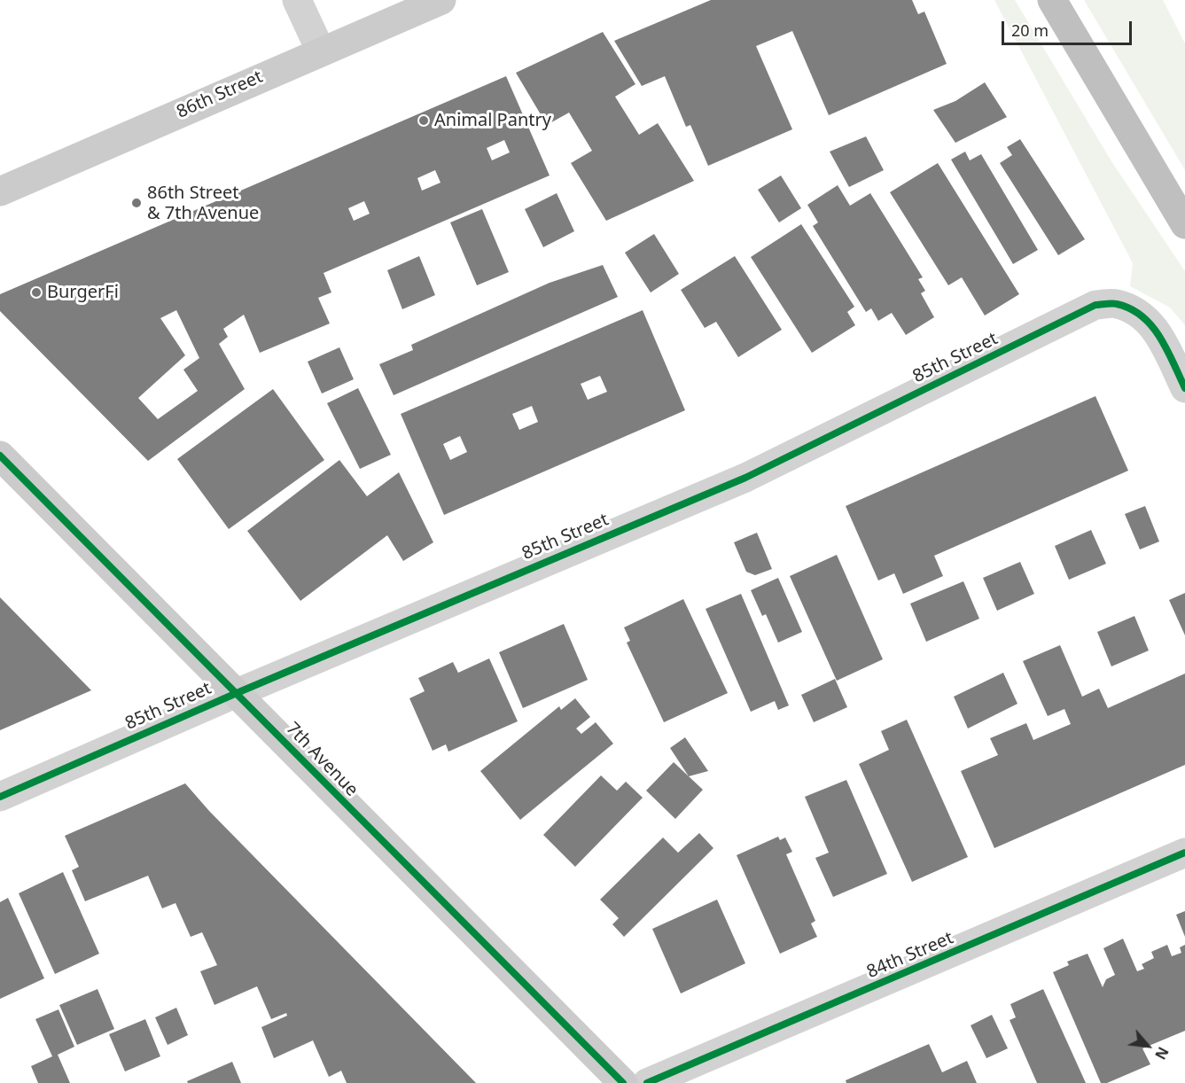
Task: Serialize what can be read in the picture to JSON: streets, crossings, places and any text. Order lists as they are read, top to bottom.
{
  "streets": {
    "main road": ["86th Street", "7th Avenue"],
    "street": ["85th Street", "84th Street"]
  },
  "crossings": [
    ["85th Street", "7th Avenue"]
  ],
  "places": ["Animal Pantry", "86th Street & 7th Avenue", "BurgerFi"],
  "scale_bar": "20 m",
  "north": "bottom right"
}
